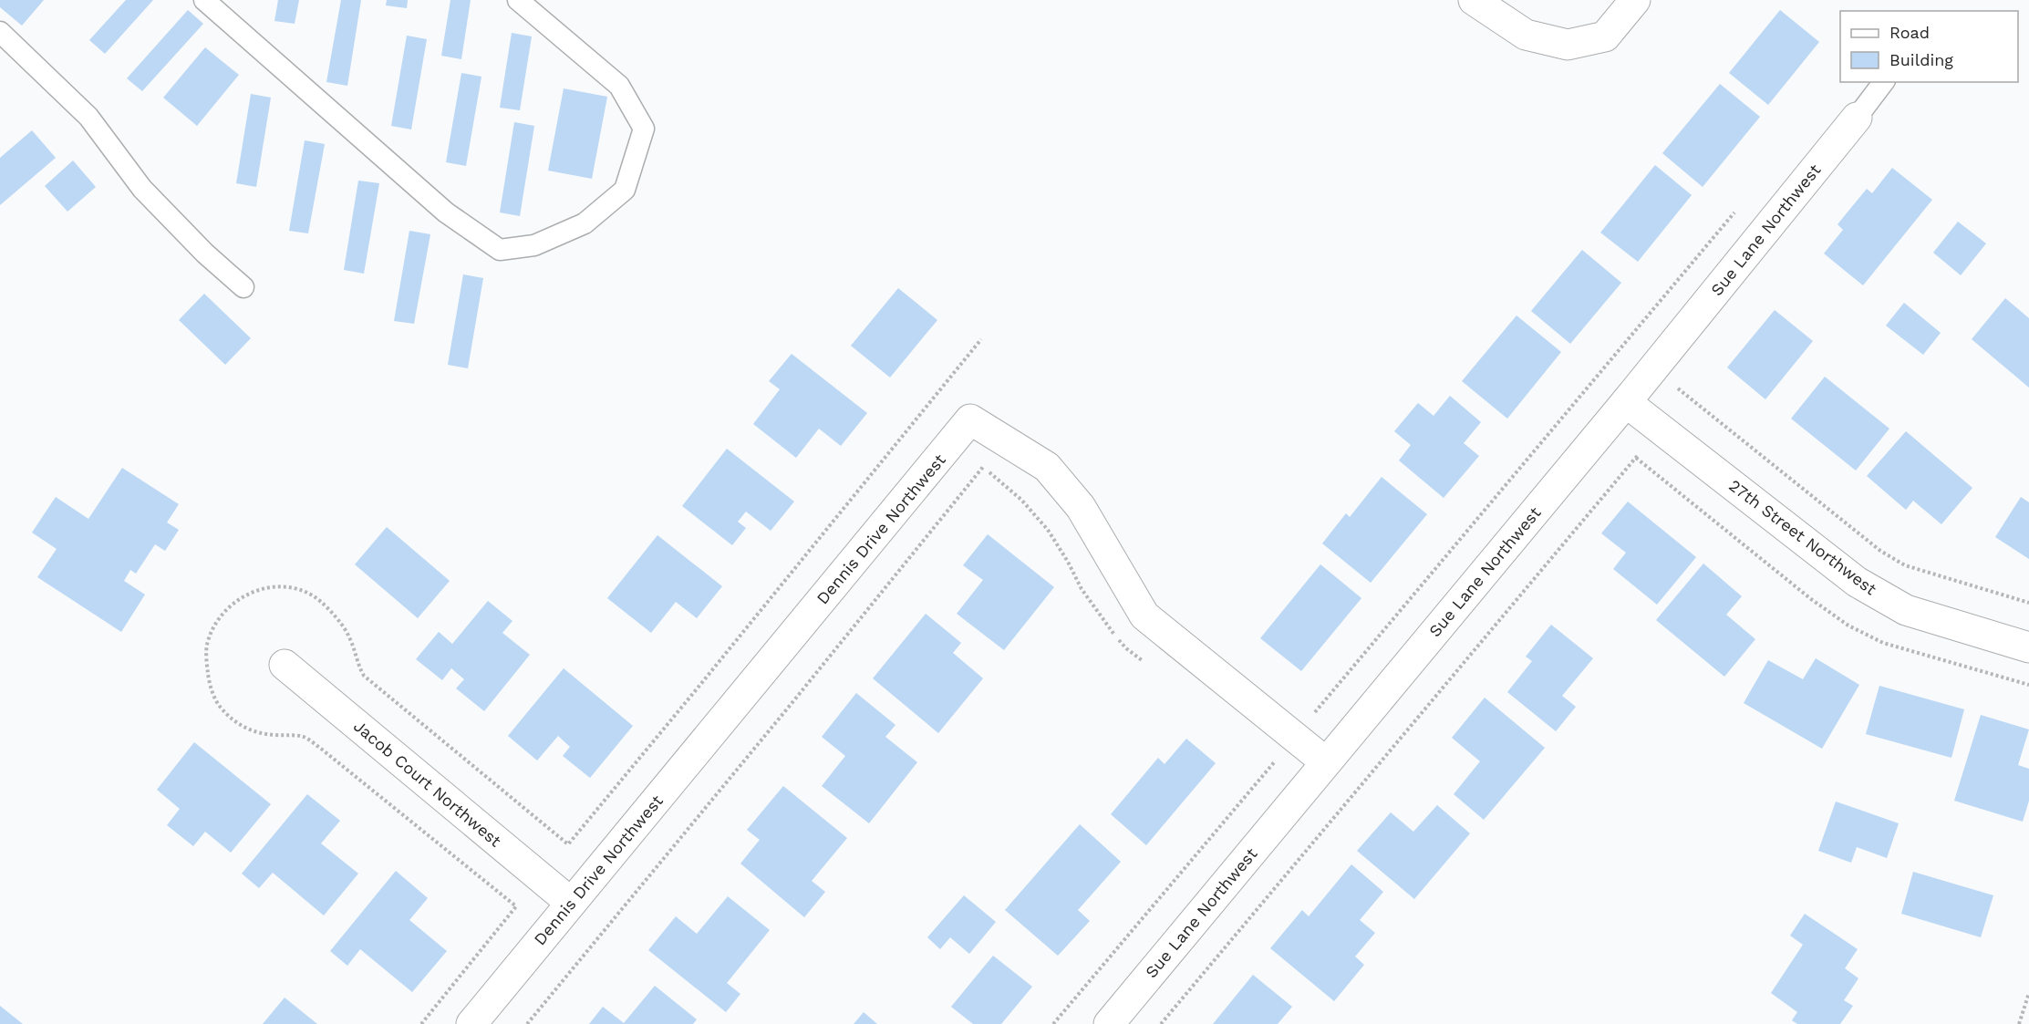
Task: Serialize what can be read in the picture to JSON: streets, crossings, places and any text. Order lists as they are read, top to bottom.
{
  "streets": {
    "street": [
      "Sue Lane Northwest",
      "Dennis Drive Northwest",
      "27th Street Northwest",
      "Jacob Court Northwest"
    ]
  },
  "crossings": [
    ["Sue Lane Northwest", "Dennis Drive Northwest"],
    ["Sue Lane Northwest", "27th Street Northwest"],
    ["Dennis Drive Northwest", "Jacob Court Northwest"]
  ],
  "legend": ["Road", "Building"]
}
